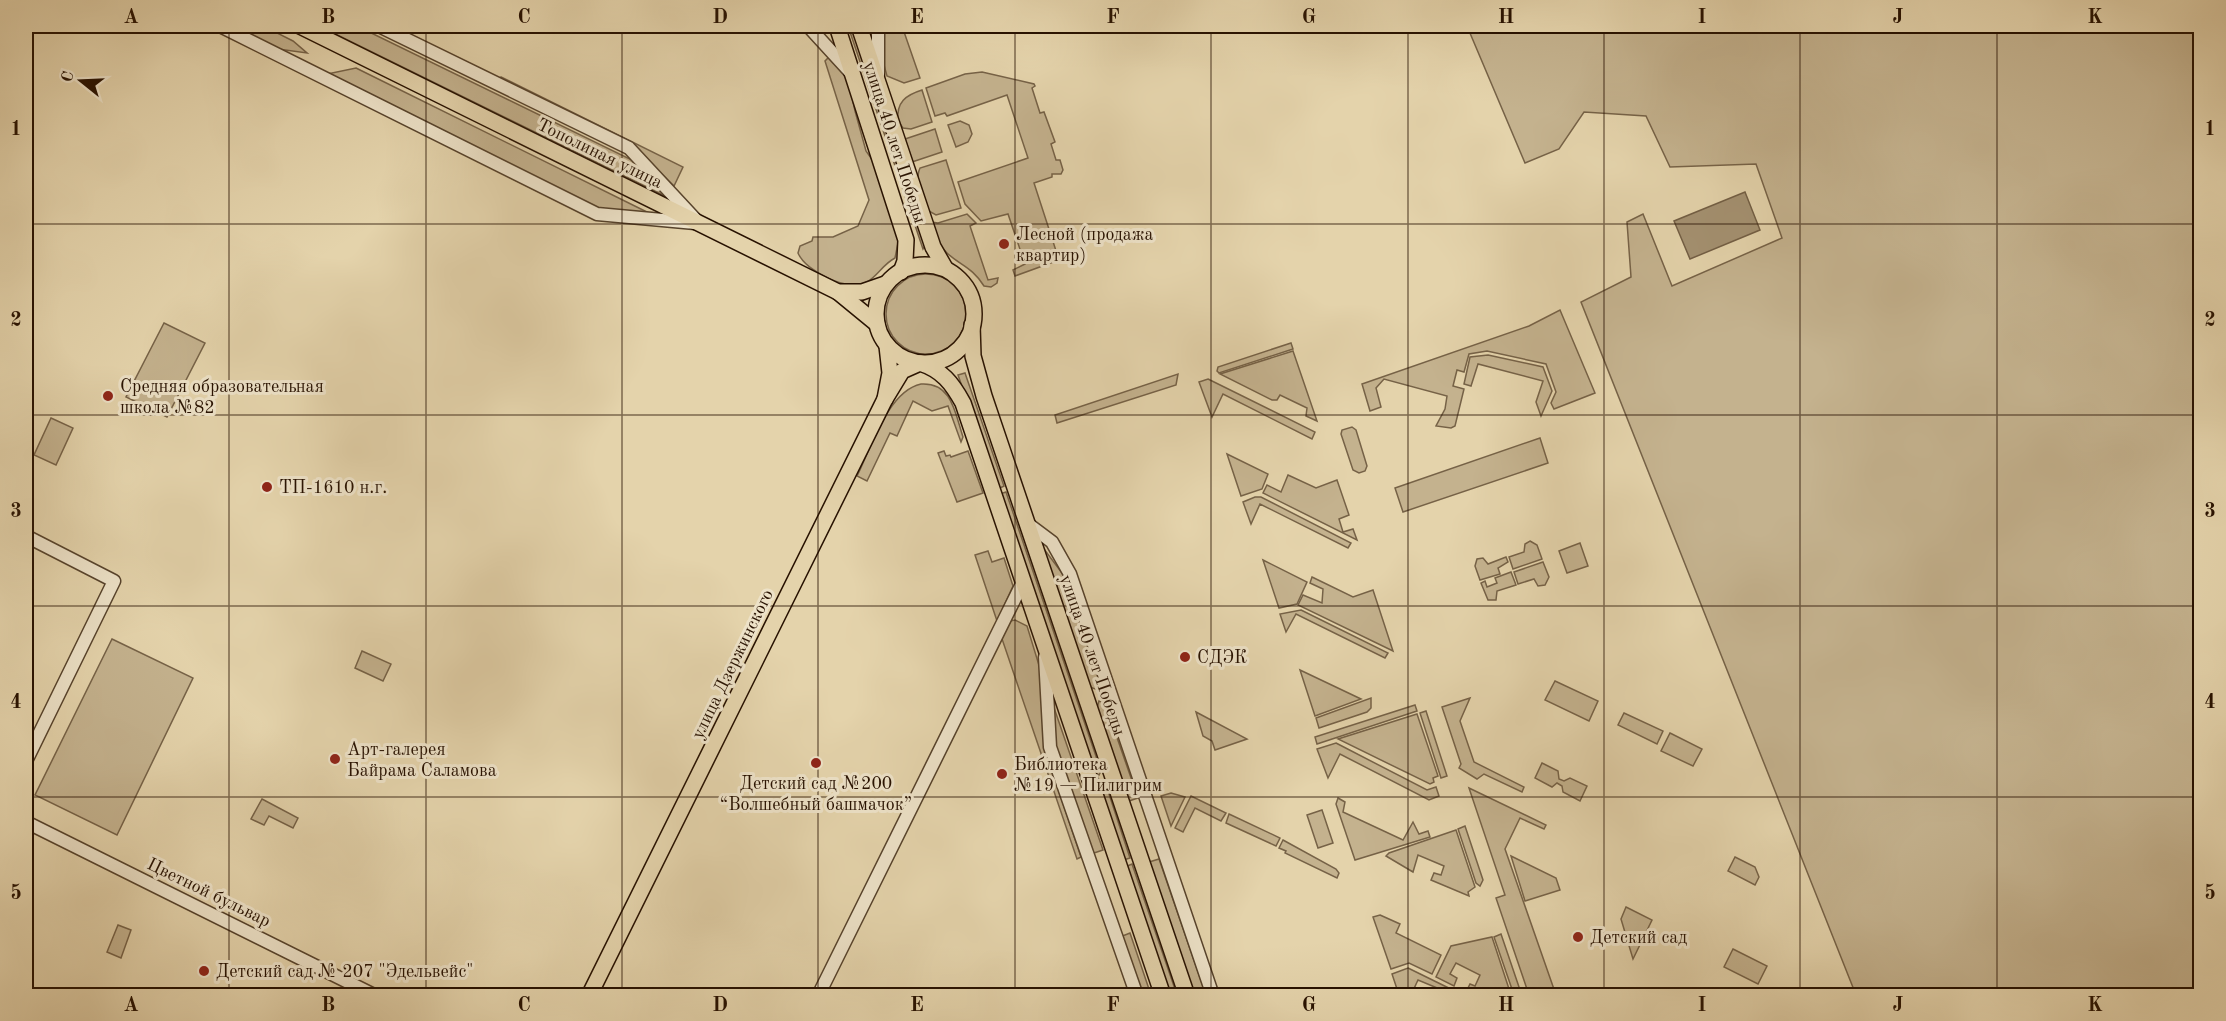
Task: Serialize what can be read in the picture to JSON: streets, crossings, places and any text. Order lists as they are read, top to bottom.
{
  "streets": {
    "main road": ["улица 40 лет Победы", "Тополиная улица", "улица Дзержинского"],
    "street": ["Цветной бульвар"]
  },
  "crossings": [
    ["улица 40 лет Победы", "Тополиная улица"],
    ["улица 40 лет Победы", "улица Дзержинского"],
    ["Тополиная улица", "улица Дзержинского"]
  ],
  "places": [
    "Лесной (продажа квартир)",
    "Средняя образовательная школа №82",
    "ТП-1610 н.г.",
    "СДЭК",
    "Арт-галерея Байрама Саламова",
    "Детский сад №200 “Волшебный башмачок”",
    "Библиотека №19 — Пилигрим",
    "Детский сад",
    "Детский сад № 207 \"Эдельвейс\""
  ],
  "north": "left",
  "grid": {
    "columns": [
      "A",
      "B",
      "C",
      "D",
      "E",
      "F",
      "G",
      "H",
      "I",
      "J",
      "K"
    ],
    "rows": [
      "1",
      "2",
      "3",
      "4",
      "5"
    ]
  }
}
